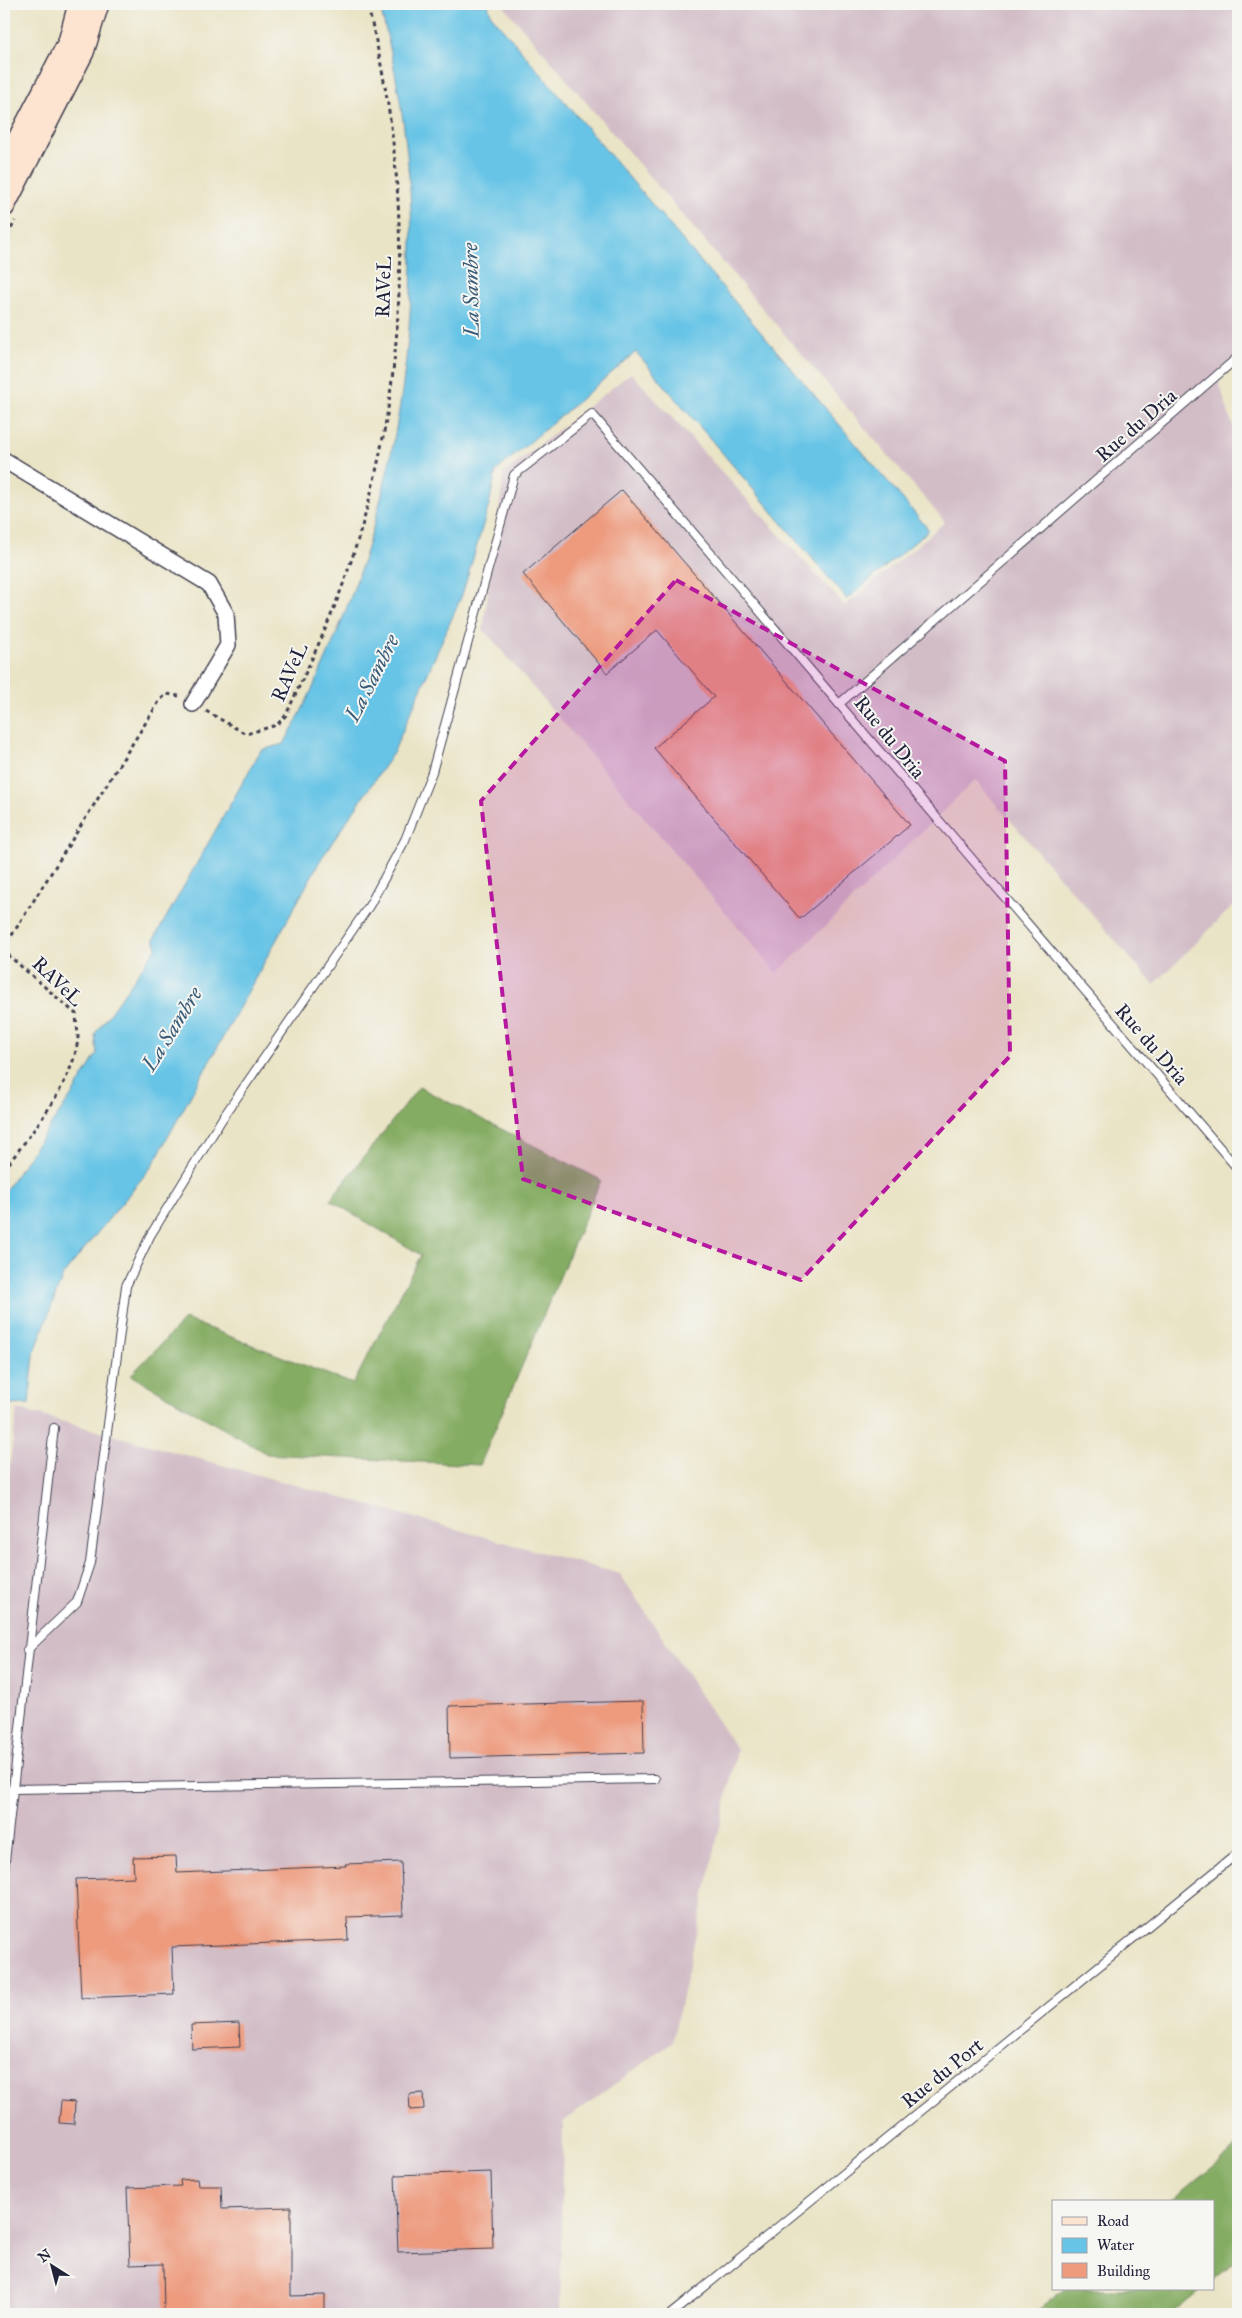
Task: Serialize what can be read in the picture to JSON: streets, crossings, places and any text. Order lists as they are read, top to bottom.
{
  "streets": {
    "lane": ["Rue du Dria", "Rue du Port"],
    "path": ["RAVeL"]
  },
  "water": ["La Sambre"],
  "legend": ["Road", "Water", "Building"],
  "north": "top left"
}
